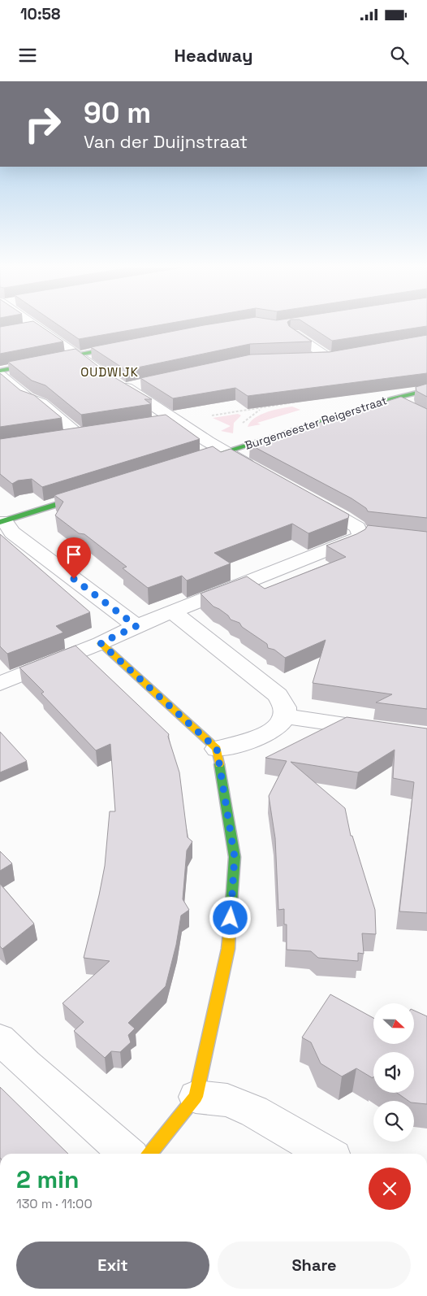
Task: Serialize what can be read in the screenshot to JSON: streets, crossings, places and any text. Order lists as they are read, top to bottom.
{
  "streets": {
    "street": ["Burgemeester Reigerstraat"]
  },
  "districts": ["OUDWIJK"],
  "north": "right",
  "page": {
    "status": "10:58",
    "header": "Headway",
    "turn": ["90 m", "Van der Duijnstraat"],
    "heading": ["2 min", "130 m · 11:00"],
    "buttons": ["Exit", "Share"]
  }
}
